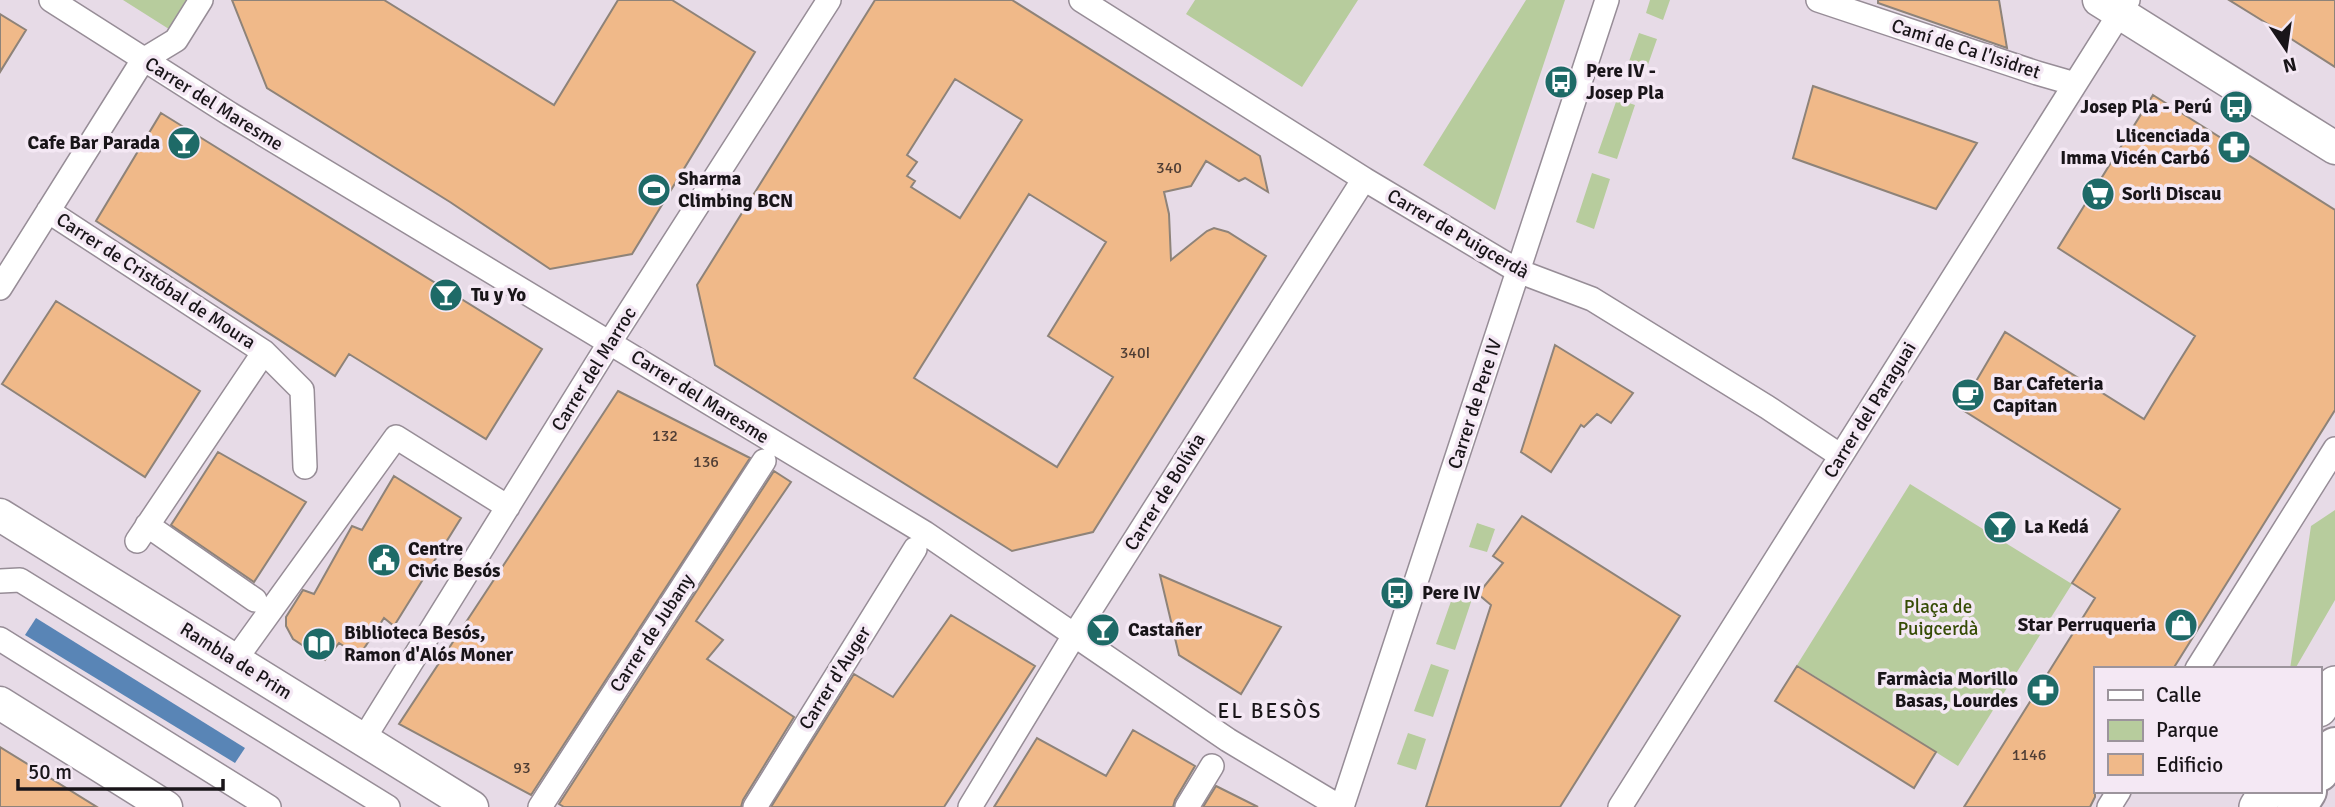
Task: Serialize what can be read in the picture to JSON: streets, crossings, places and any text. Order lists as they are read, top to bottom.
{
  "streets": {
    "main road": ["Rambla de Prim"],
    "street": [
      "Camí de Ca l'Isidret",
      "Carrer del Maresme",
      "Carrer de Puigcerdà",
      "Carrer de Cristóbal de Moura",
      "Carrer del Marroc",
      "Carrer de Pere IV",
      "Carrer del Paraguai",
      "Carrer de Bolívia",
      "Carrer de Jubany",
      "Carrer d'Auger"
    ]
  },
  "crossings": [
    ["Camí de Ca l'Isidret", "Carrer del Paraguai"],
    ["Carrer del Maresme", "Carrer de Cristóbal de Moura"],
    ["Carrer del Maresme", "Carrer del Marroc"],
    ["Carrer del Maresme", "Carrer de Pere IV"],
    ["Carrer del Maresme", "Carrer de Bolívia"],
    ["Carrer de Puigcerdà", "Carrer de Pere IV"],
    ["Carrer de Puigcerdà", "Carrer del Paraguai"],
    ["Carrer de Puigcerdà", "Carrer de Bolívia"],
    ["Carrer del Marroc", "Rambla de Prim"]
  ],
  "districts": ["EL BESÒS"],
  "parks": ["Plaça de Puigcerdà"],
  "places": {
    "bus stop": ["Pere IV - Josep Pla", "Josep Pla - Perú", "Pere IV"],
    "bar": [
      "Cafe Bar Parada",
      "Tu y Yo",
      "La Kedá",
      "Castañer"
    ],
    "pharmacy": ["Llicenciada Imma Vicén Carbó", "Farmàcia Morillo Basas, Lourdes"],
    "sports": ["Sharma Climbing BCN"],
    "supermarket": ["Sorli Discau"],
    "cafe": ["Bar Cafeteria Capitan"],
    "public building": ["Centre Civic Besós"],
    "shop": ["Star Perruqueria"],
    "library": ["Biblioteca Besós, Ramon d'Alós Moner"]
  },
  "house_numbers": [
    "340",
    "340I",
    "132",
    "136",
    "1146",
    "93"
  ],
  "legend": ["Calle", "Parque", "Edificio"],
  "scale_bar": "50 m",
  "north": "bottom"
}
